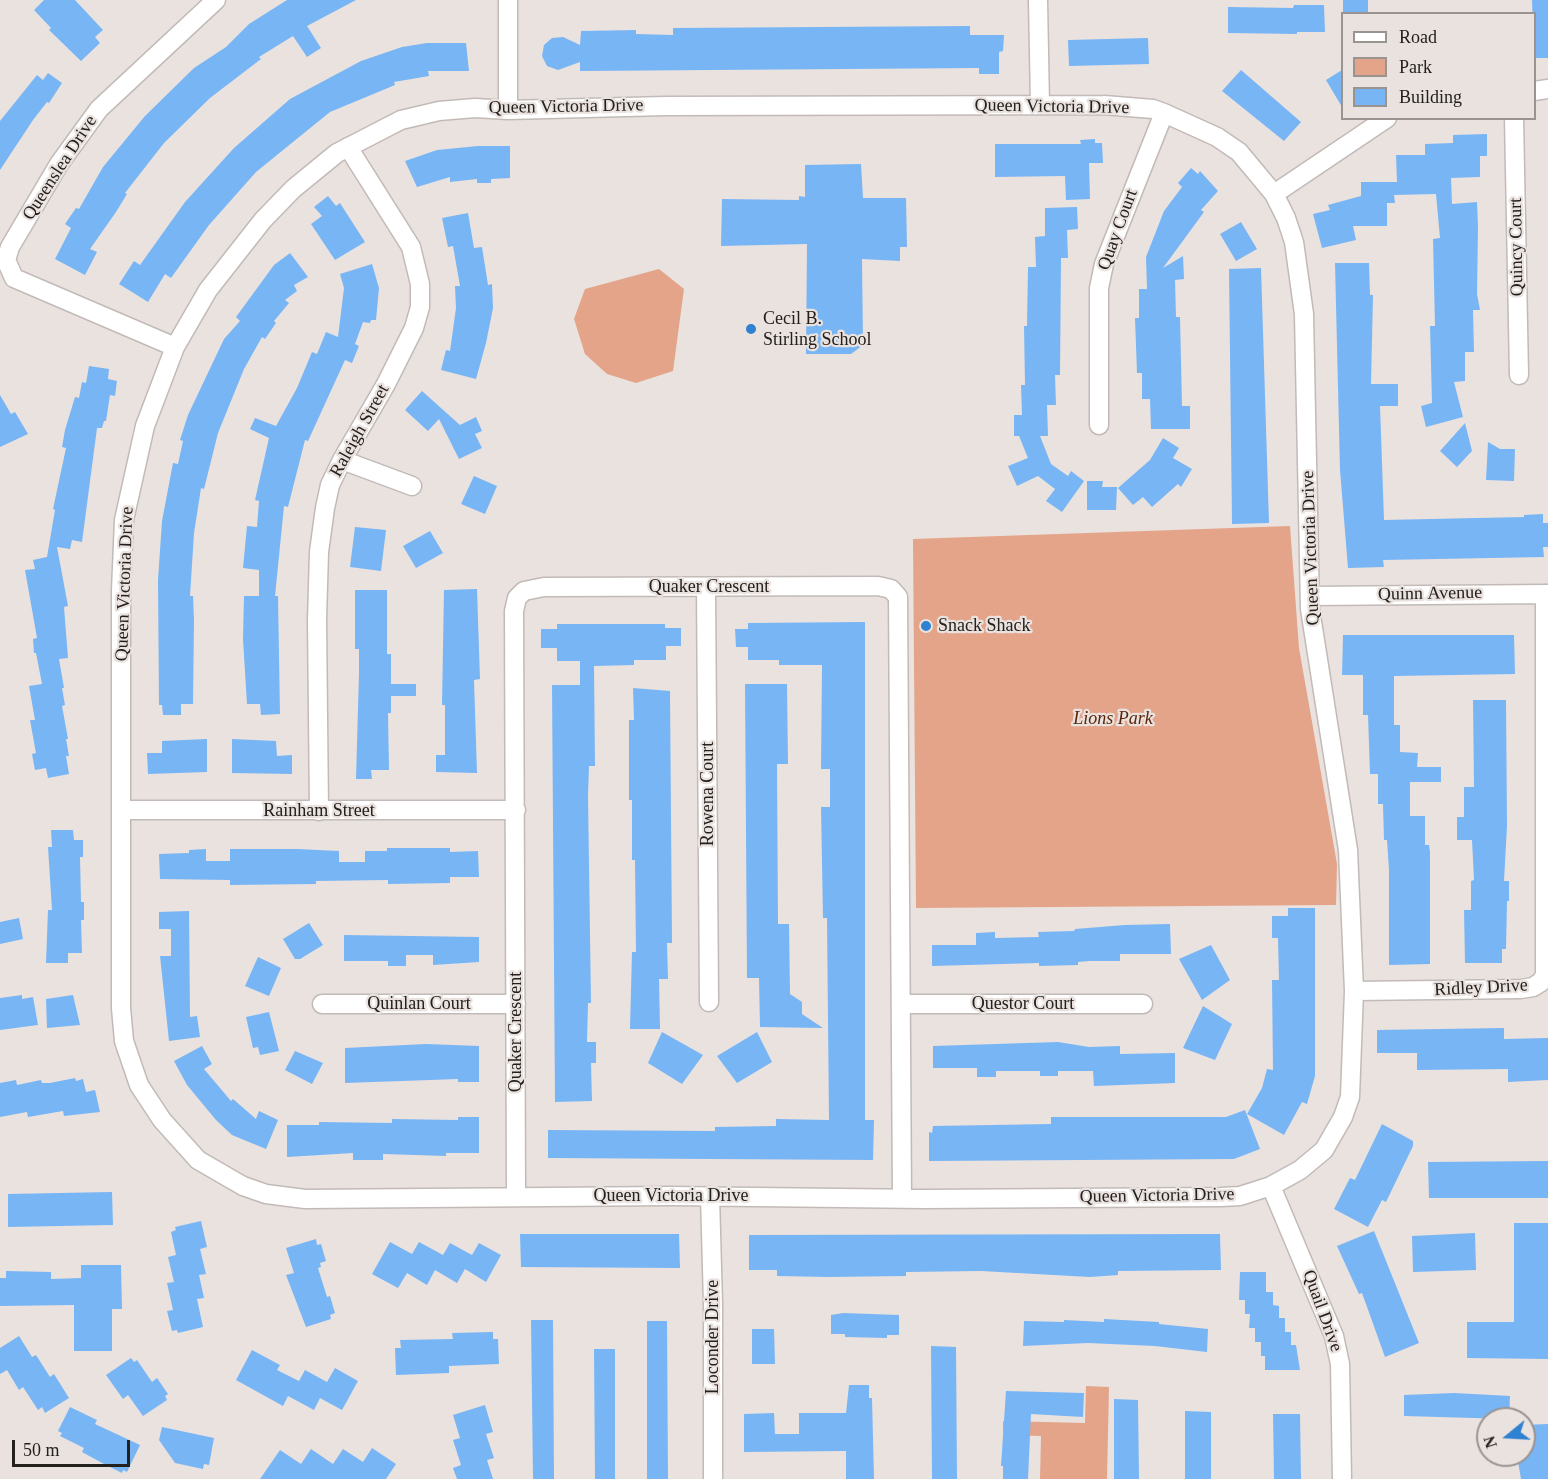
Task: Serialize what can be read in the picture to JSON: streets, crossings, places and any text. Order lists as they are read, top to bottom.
{
  "streets": {
    "street": [
      "Queen Victoria Drive",
      "Queenslea Drive",
      "Quay Court",
      "Quincy Court",
      "Raleigh Street",
      "Quaker Crescent",
      "Quinn Avenue",
      "Rowena Court",
      "Rainham Street",
      "Ridley Drive",
      "Quinlan Court",
      "Questor Court",
      "Quail Drive",
      "Loconder Drive"
    ]
  },
  "crossings": [
    ["Queen Victoria Drive", "Queenslea Drive"],
    ["Queen Victoria Drive", "Quay Court"],
    ["Queen Victoria Drive", "Raleigh Street"],
    ["Queen Victoria Drive", "Quaker Crescent"],
    ["Queen Victoria Drive", "Quinn Avenue"],
    ["Queen Victoria Drive", "Rainham Street"],
    ["Queen Victoria Drive", "Ridley Drive"],
    ["Queen Victoria Drive", "Quail Drive"],
    ["Queen Victoria Drive", "Loconder Drive"],
    ["Raleigh Street", "Rainham Street"],
    ["Quaker Crescent", "Rowena Court"],
    ["Quaker Crescent", "Rainham Street"],
    ["Quaker Crescent", "Quinlan Court"],
    ["Quaker Crescent", "Questor Court"],
    ["Quinn Avenue", "Ridley Drive"]
  ],
  "parks": ["Lions Park"],
  "places": ["Cecil B. Stirling School", "Snack Shack"],
  "legend": ["Road", "Park", "Building"],
  "scale_bar": "50 m",
  "north": "left"
}
